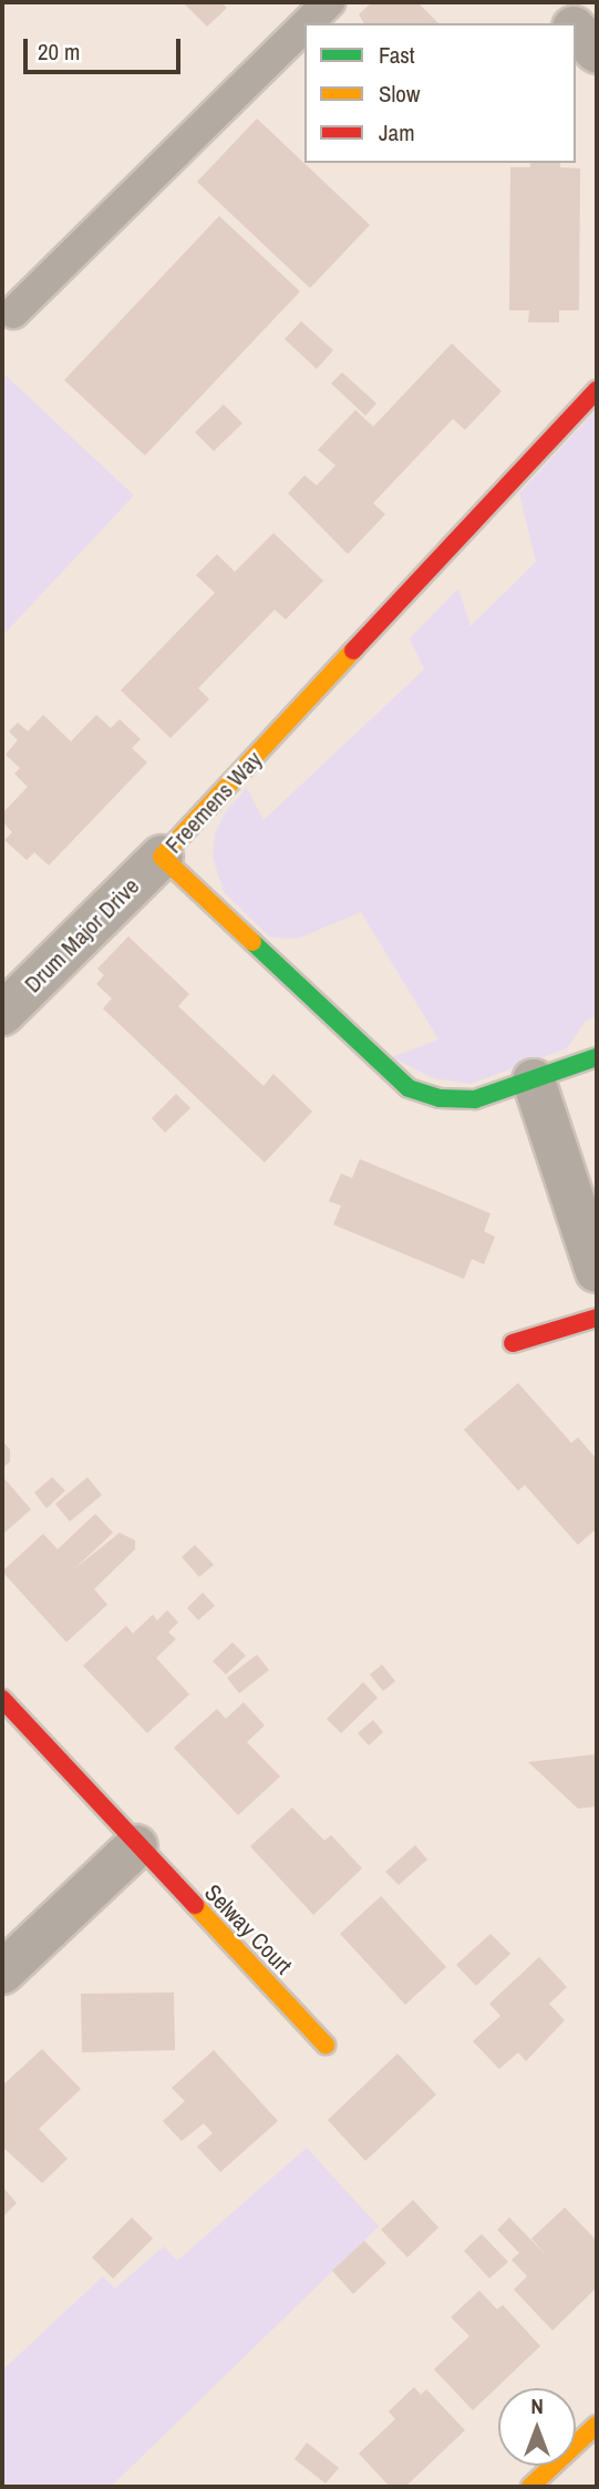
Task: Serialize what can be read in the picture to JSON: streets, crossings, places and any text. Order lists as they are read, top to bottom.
{
  "streets": {
    "street": ["Freemens Way", "Drum Major Drive", "Selway Court"]
  },
  "crossings": [
    ["Freemens Way", "Drum Major Drive"]
  ],
  "legend": ["Fast", "Slow", "Jam"],
  "scale_bar": "20 m",
  "north": "top"
}
